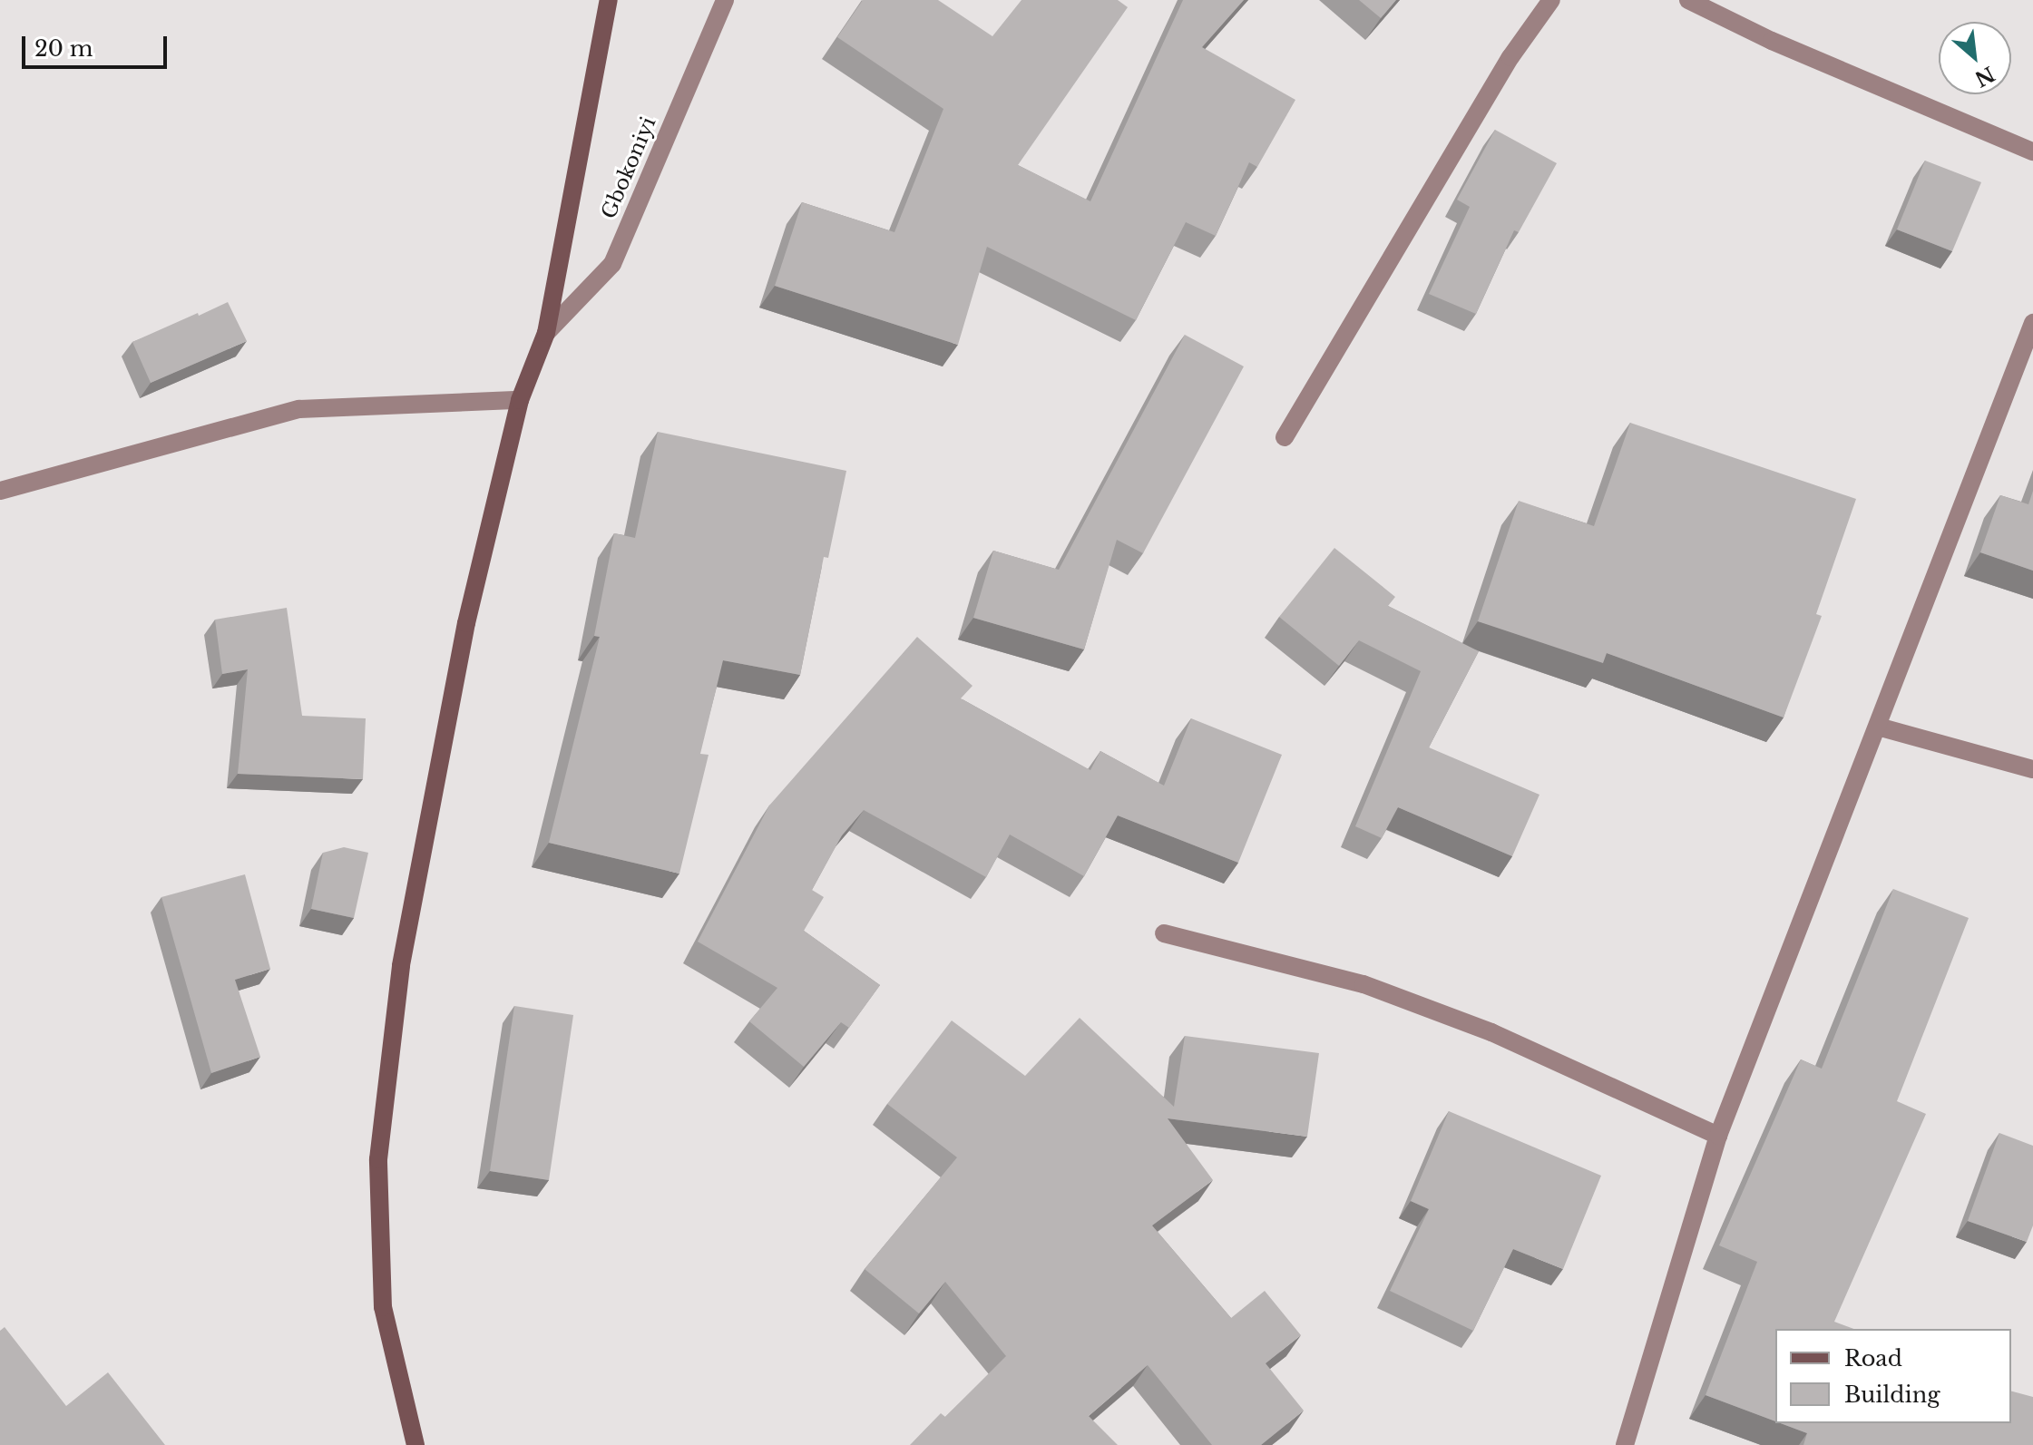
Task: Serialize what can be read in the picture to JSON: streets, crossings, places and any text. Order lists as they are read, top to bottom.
{
  "streets": {
    "street": ["Gbokoniyi"]
  },
  "legend": ["Road", "Building"],
  "scale_bar": "20 m",
  "north": "bottom right"
}
